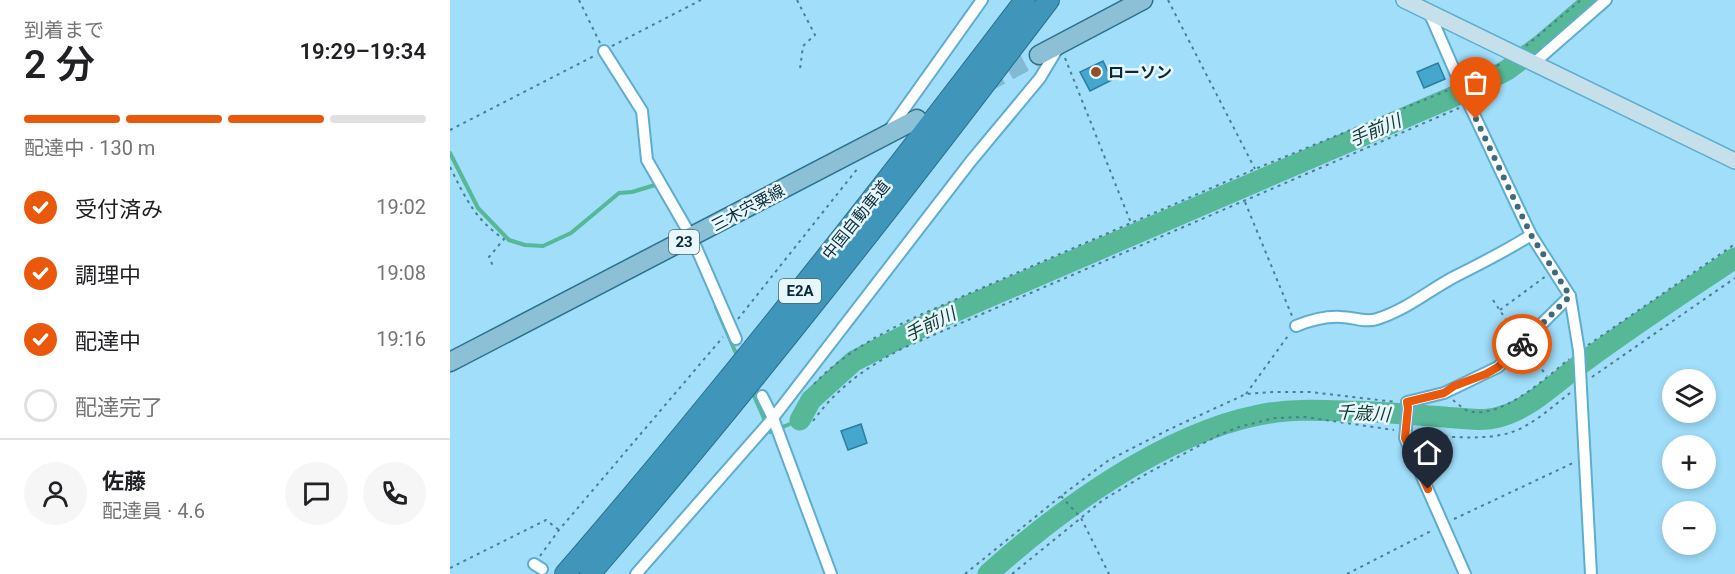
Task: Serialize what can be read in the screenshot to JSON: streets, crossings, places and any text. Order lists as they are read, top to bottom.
{
  "streets": {
    "highway": ["中国自動車道", "E2A"],
    "main road": ["三木宍粟線", "23"]
  },
  "water": ["手前川", "千歳川"],
  "places": ["ローソン"],
  "page": {
    "heading": ["2 分", "到着まで", "19:29–19:34"],
    "panel": ["佐藤", "配達員 · 4.6"],
    "bar": "配達中 · 130 m",
    "list": [
      ["受付済み", "19:02"],
      ["調理中", "19:08"],
      ["配達中", "19:16"],
      "配達完了"
    ],
    "map_buttons": ["+", "−"]
  }
}
